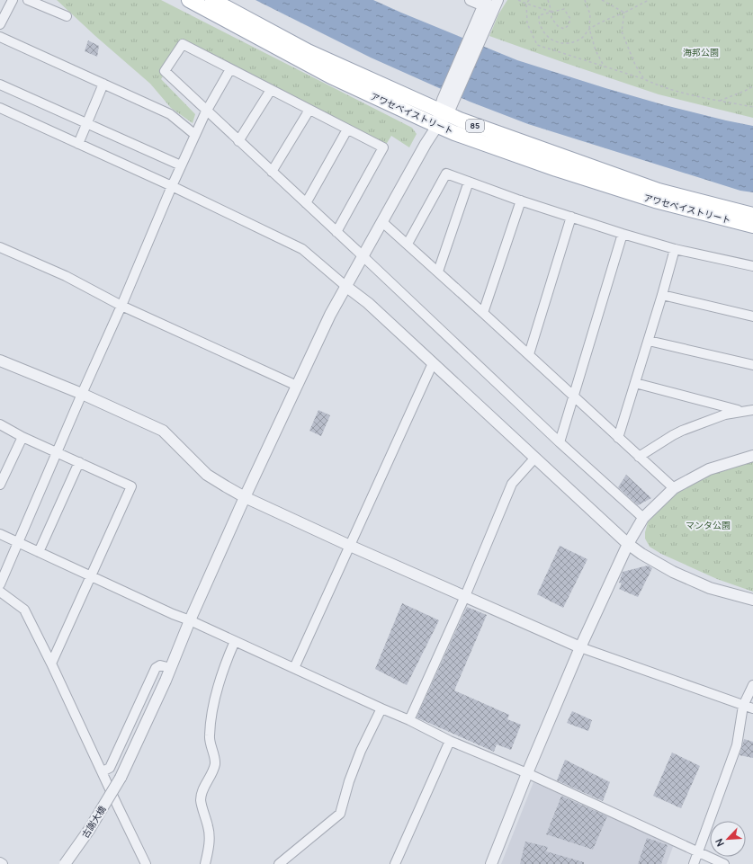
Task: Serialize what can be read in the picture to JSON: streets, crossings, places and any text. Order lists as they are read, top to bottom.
{
  "streets": {
    "main road": ["アワセベイストリート", "85"],
    "street": ["古謝大橋"]
  },
  "crossings": [
    ["アワセベイストリート", "古謝大橋"]
  ],
  "parks": ["海邦公園", "マンタ公園"],
  "north": "bottom left"
}
